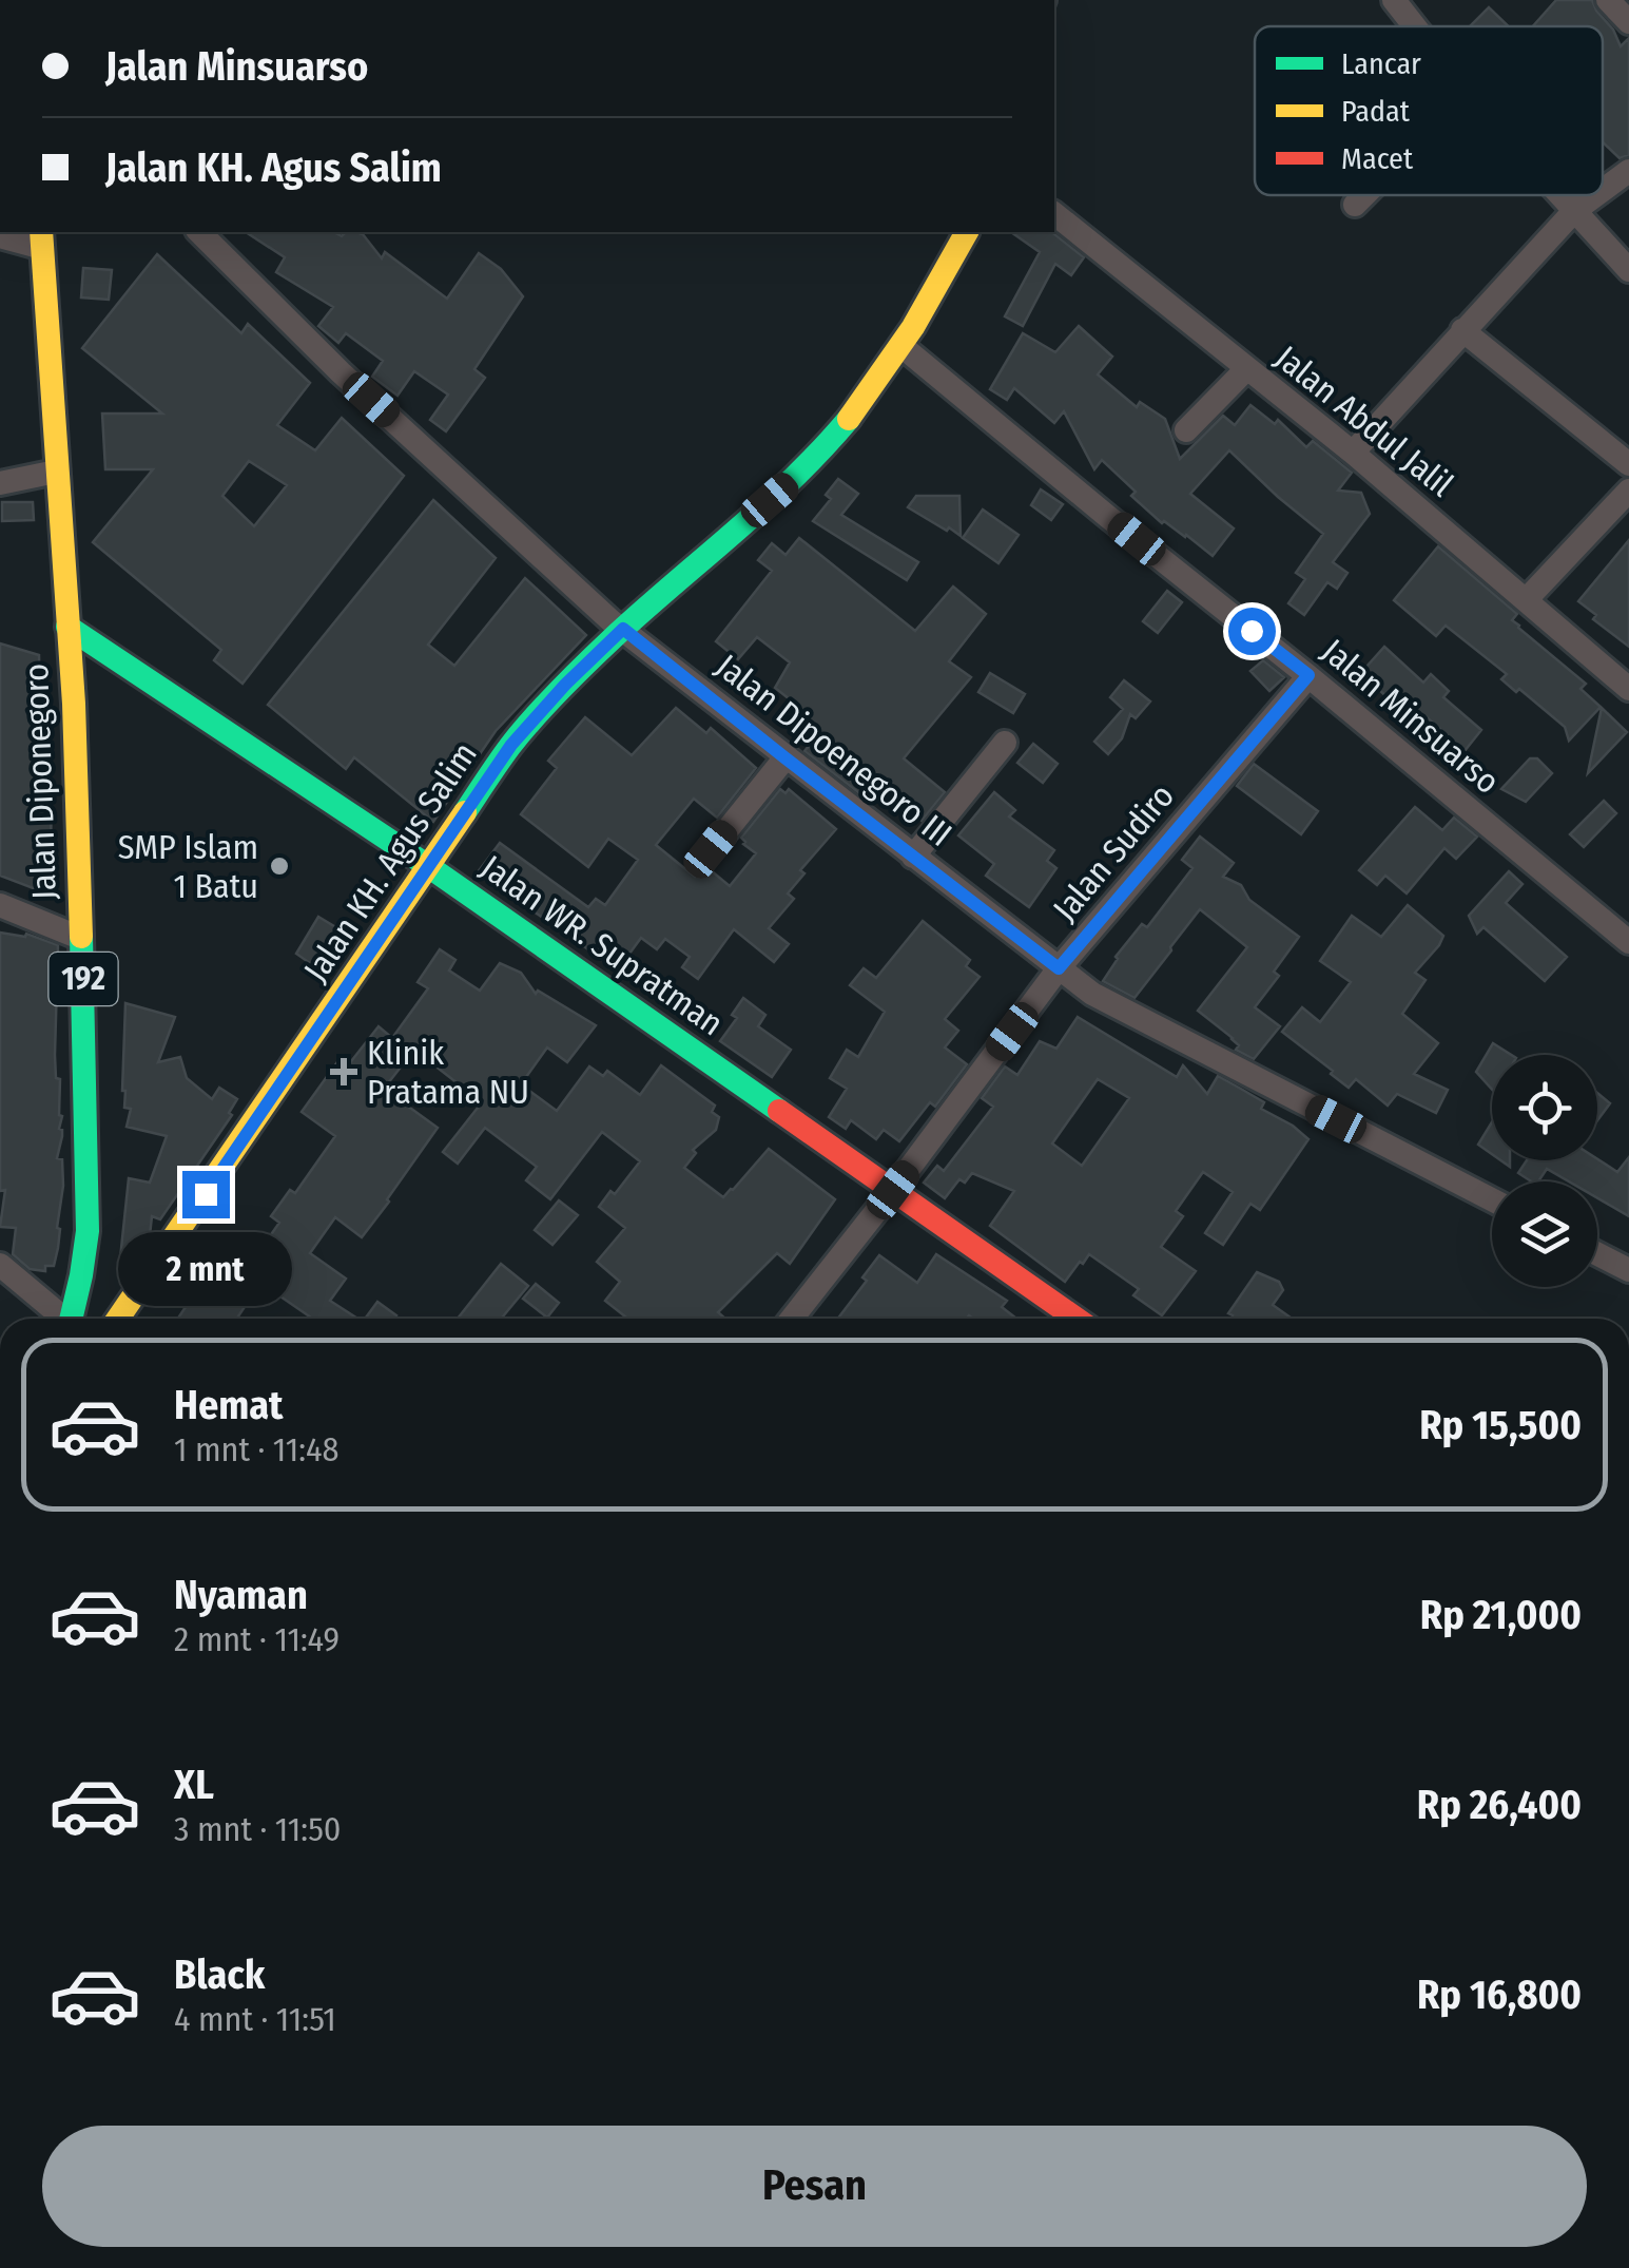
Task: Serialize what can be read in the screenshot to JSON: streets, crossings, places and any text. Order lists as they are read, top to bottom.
{
  "streets": {
    "main road": [
      "Jalan Diponegoro",
      "Jalan KH. Agus Salim",
      "Jalan WR. Supratman",
      "192"
    ],
    "street": [
      "Jalan Abdul Jalil",
      "Jalan Minsuarso",
      "Jalan Dipoenegoro III",
      "Jalan Sudiro"
    ]
  },
  "crossings": [
    ["Jalan Minsuarso", "Jalan Sudiro"],
    ["Jalan Minsuarso", "Jalan KH. Agus Salim"],
    ["Jalan Dipoenegoro III", "Jalan Sudiro"],
    ["Jalan Dipoenegoro III", "Jalan KH. Agus Salim"],
    ["Jalan Diponegoro", "Jalan WR. Supratman"],
    ["Jalan Sudiro", "Jalan WR. Supratman"],
    ["Jalan KH. Agus Salim", "Jalan WR. Supratman"]
  ],
  "places": {
    "other": ["SMP Islam 1 Batu"],
    "health": ["Klinik Pratama NU"]
  },
  "legend": ["Lancar", "Padat", "Macet"],
  "page": {
    "banner": ["Jalan Minsuarso", "Jalan KH. Agus Salim"],
    "bubble": "2 mnt",
    "list": [
      {
        "name": "Hemat",
        "note": "1 mnt · 11:48",
        "value": "Rp 15,500"
      },
      {
        "name": "Nyaman",
        "note": "2 mnt · 11:49",
        "value": "Rp 21,000"
      },
      {
        "name": "XL",
        "note": "3 mnt · 11:50",
        "value": "Rp 26,400"
      },
      {
        "name": "Black",
        "note": "4 mnt · 11:51",
        "value": "Rp 16,800"
      }
    ],
    "buttons": "Pesan"
  }
}
